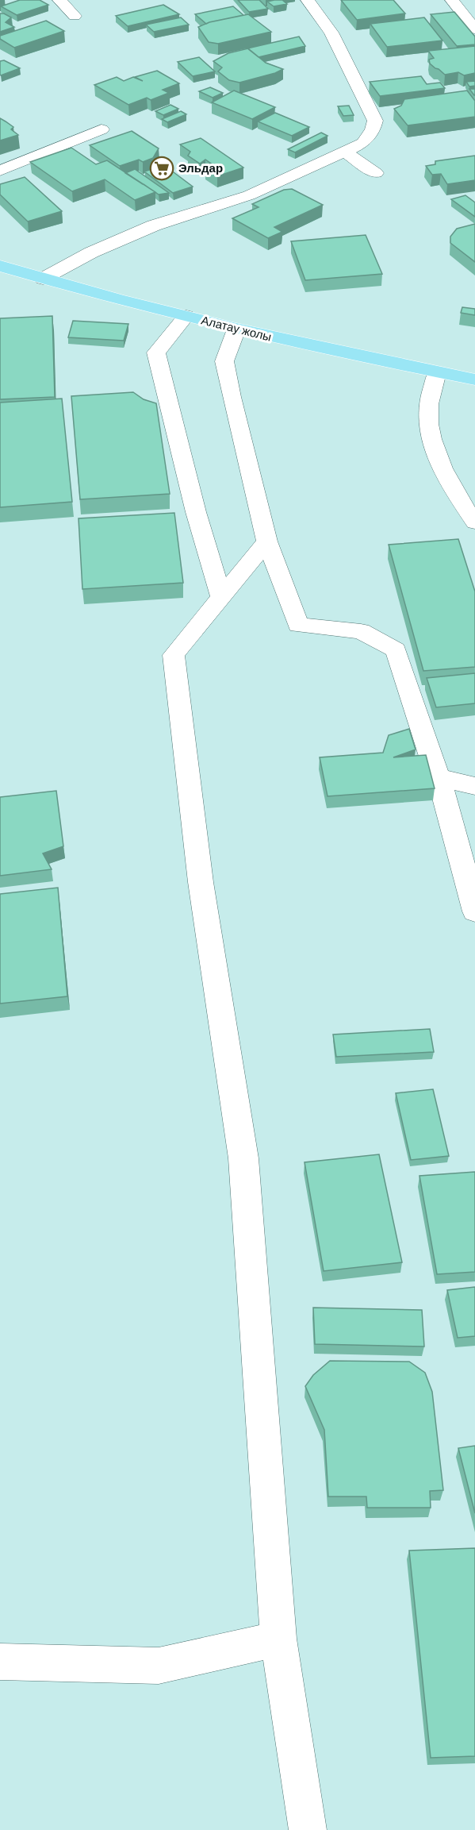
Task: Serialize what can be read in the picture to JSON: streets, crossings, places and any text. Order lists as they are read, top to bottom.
{
  "streets": {
    "main road": ["Алатау жолы"]
  },
  "places": {
    "supermarket": ["Эльдар"]
  }
}
